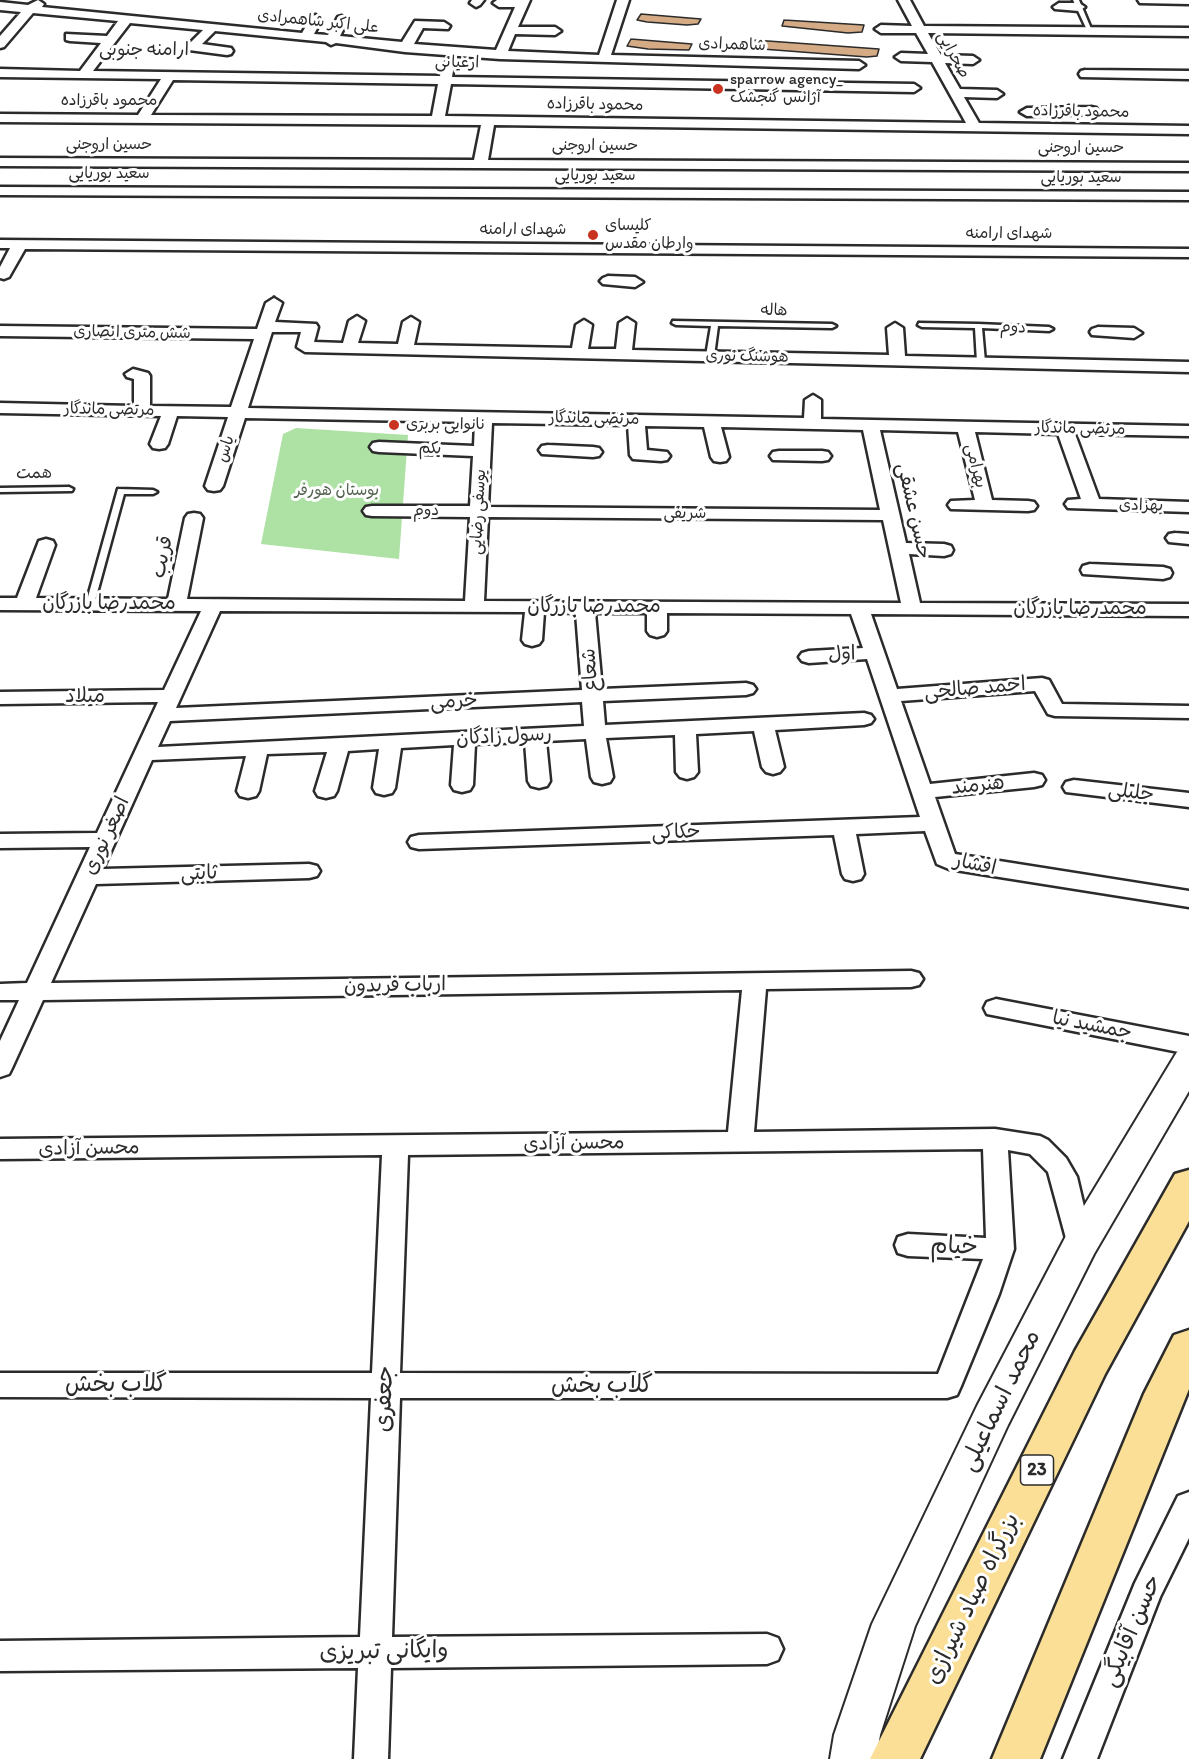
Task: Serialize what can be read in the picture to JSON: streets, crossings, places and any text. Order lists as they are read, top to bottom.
{
  "streets": {
    "highway": ["23", "بزرگراه صیاد شیرازی"],
    "main road": ["محمد اسماعیلی"],
    "street": [
      "علی اکبر شاهمرادی",
      "شاهمرادی",
      "صحرایی",
      "ارغیانی",
      "محمود باقرزاده",
      "حسین اروجنی",
      "سعید بوریایی",
      "شهدای ارامنه",
      "دوم",
      "شش متری انصاری",
      "هوشنگ نوری",
      "مرتضی ماندگار",
      "یاس",
      "یکم",
      "بهرامی",
      "بهزادی",
      "حسن عشقی",
      "یوسفی رضایی",
      "شریفی",
      "قریب",
      "محمدرضا بازرگان",
      "اول",
      "شعاع",
      "احمد صالحی",
      "میلاد",
      "خرمی",
      "رسول زادگان",
      "هنرمند",
      "جلیلی",
      "حکاکی",
      "اصغر نوری",
      "افشار",
      "ثابتی",
      "ارباب فریدون",
      "جمشید نیا",
      "محسن آزادی",
      "خیام",
      "گلاب بخش",
      "جعفری",
      "حسن آقابیگی",
      "وایگانی تبریزی"
    ],
    "lane": ["هاله", "همت"]
  },
  "crossings": [
    ["علی اکبر شاهمرادی", "شاهمرادی"],
    ["صحرایی", "محمود باقرزاده"],
    ["دوم", "هوشنگ نوری"],
    ["دوم", "یوسفی رضایی"],
    ["دوم", "شریفی"],
    ["شش متری انصاری", "هوشنگ نوری"],
    ["شش متری انصاری", "یاس"],
    ["مرتضی ماندگار", "یاس"],
    ["مرتضی ماندگار", "بهرامی"],
    ["مرتضی ماندگار", "بهزادی"],
    ["مرتضی ماندگار", "حسن عشقی"],
    ["مرتضی ماندگار", "یوسفی رضایی"],
    ["یکم", "یوسفی رضایی"],
    ["حسن عشقی", "شریفی"],
    ["حسن عشقی", "محمدرضا بازرگان"],
    ["یوسفی رضایی", "شریفی"],
    ["یوسفی رضایی", "محمدرضا بازرگان"],
    ["قریب", "محمدرضا بازرگان"],
    ["محمدرضا بازرگان", "شعاع"],
    ["محمدرضا بازرگان", "اصغر نوری"],
    ["اول", "افشار"],
    ["شعاع", "خرمی"],
    ["شعاع", "رسول زادگان"],
    ["احمد صالحی", "افشار"],
    ["میلاد", "خرمی"],
    ["میلاد", "اصغر نوری"],
    ["خرمی", "اصغر نوری"],
    ["رسول زادگان", "اصغر نوری"],
    ["هنرمند", "افشار"],
    ["حکاکی", "افشار"],
    ["اصغر نوری", "ثابتی"],
    ["اصغر نوری", "ارباب فریدون"],
    ["محسن آزادی", "گلاب بخش"],
    ["محسن آزادی", "جعفری"],
    ["محسن آزادی", "محمد اسماعیلی"],
    ["خیام", "گلاب بخش"],
    ["گلاب بخش", "جعفری"],
    ["جعفری", "وایگانی تبریزی"]
  ],
  "districts": ["ارامنه جنوبی"],
  "parks": ["بوستان هورفر"],
  "places": ["sparrow agency_ آژانس گنجشک", "کلیسای وارطان مقدس", "نانوایی بربری"]
}
